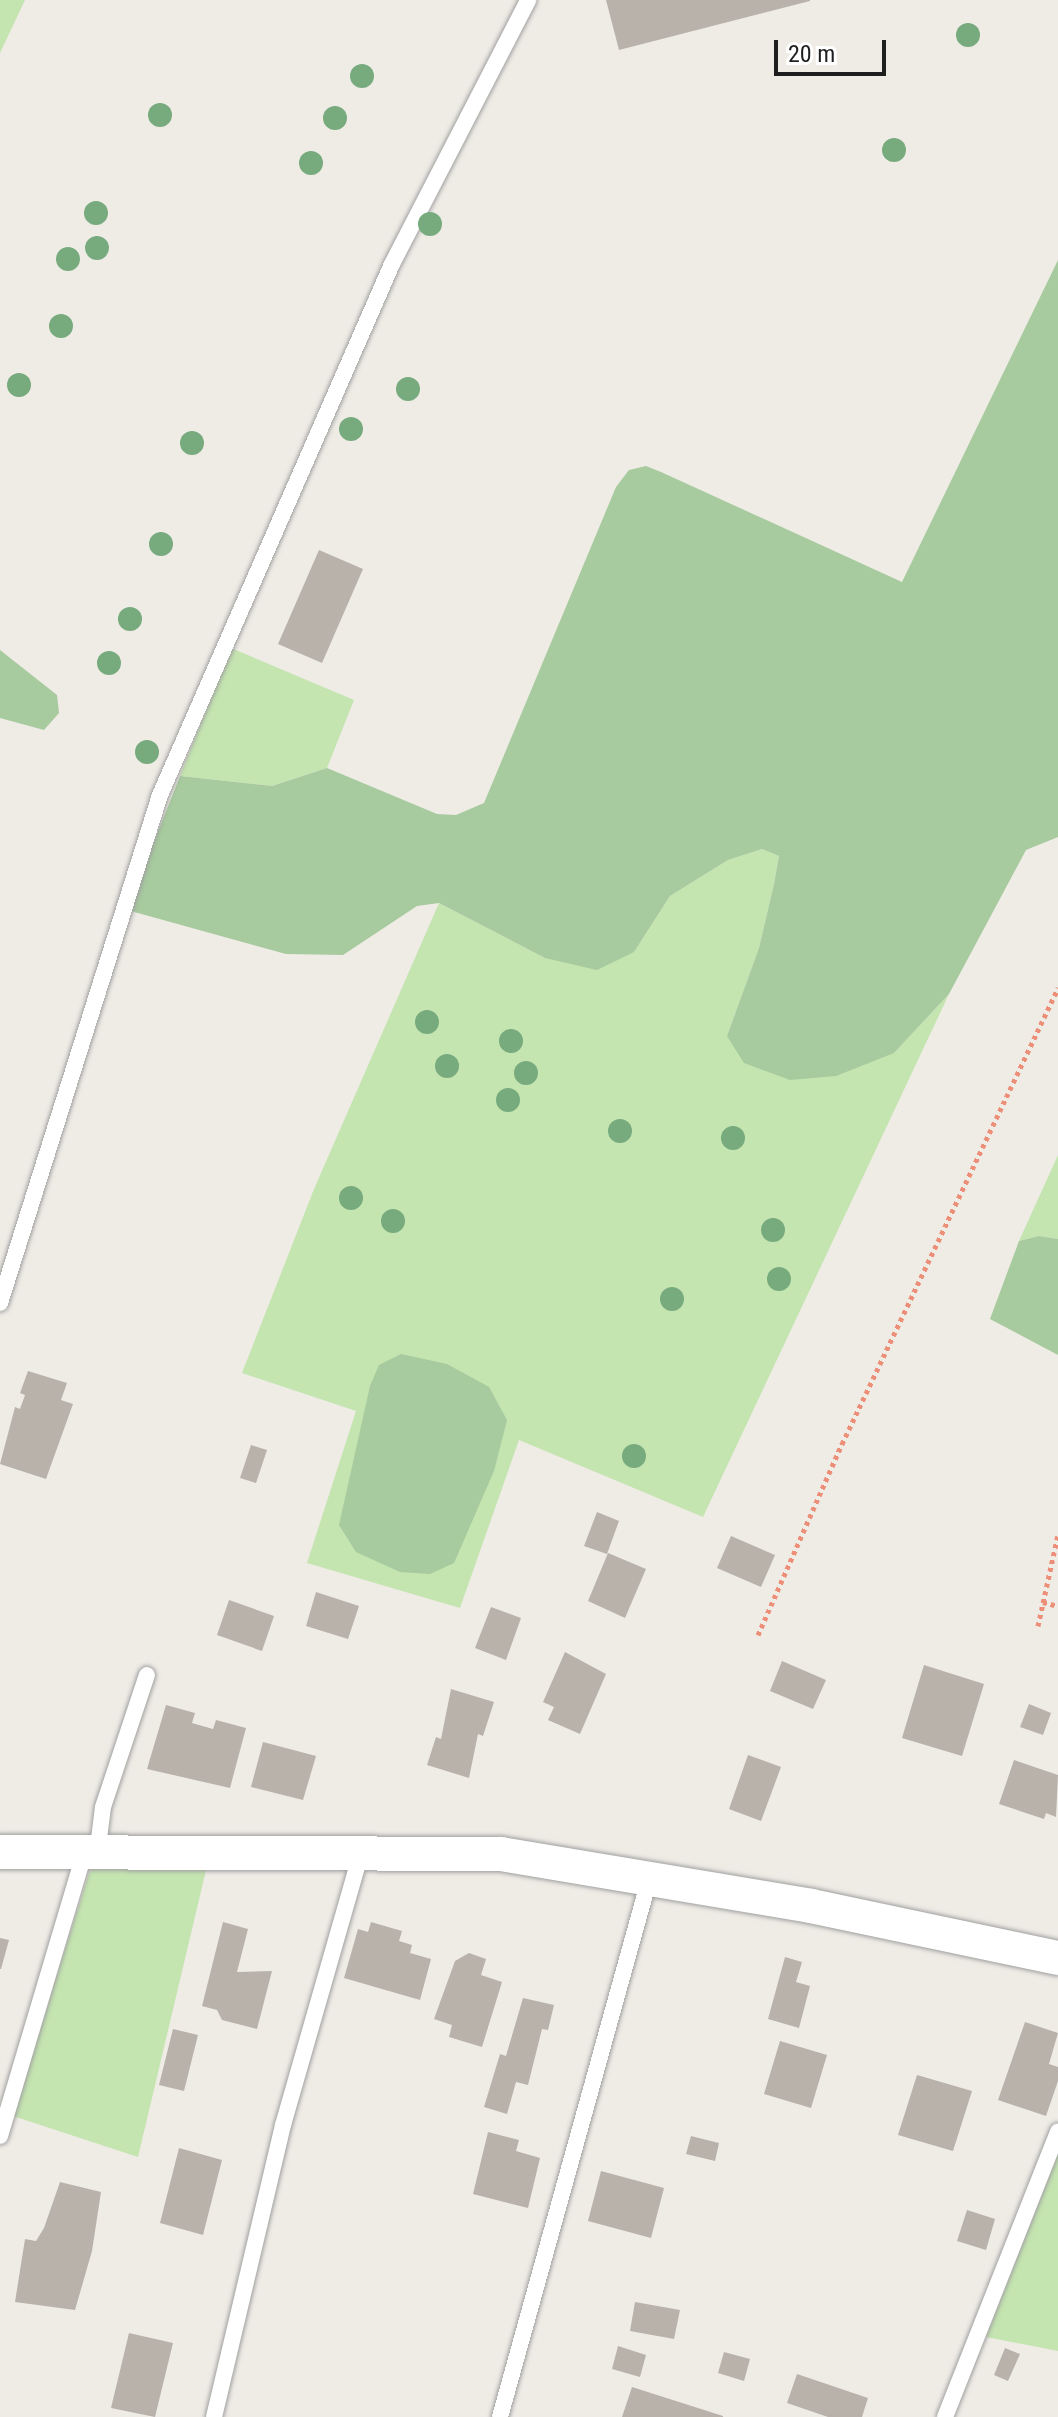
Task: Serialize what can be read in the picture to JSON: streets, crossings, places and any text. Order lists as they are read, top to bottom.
{
  "scale_bar": "20 m"
}
